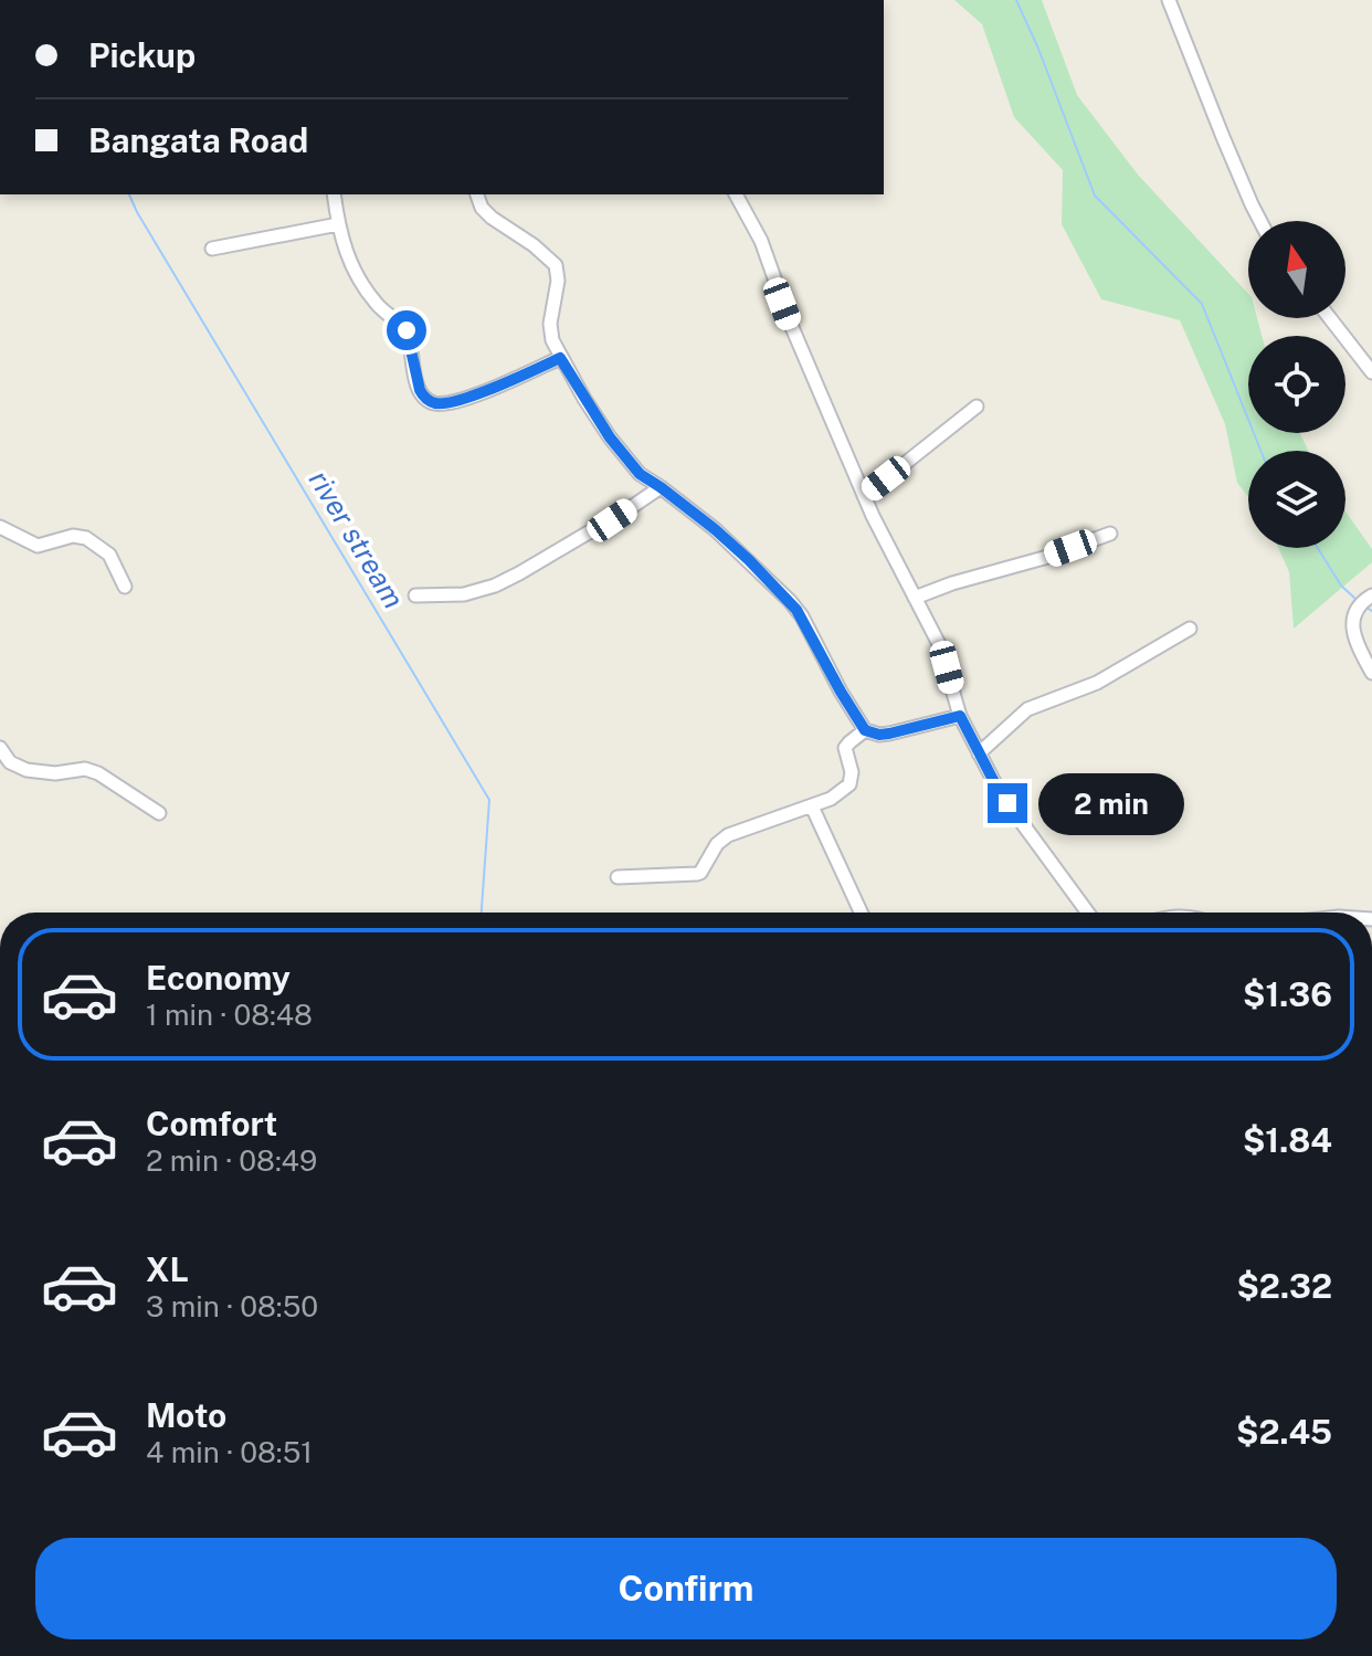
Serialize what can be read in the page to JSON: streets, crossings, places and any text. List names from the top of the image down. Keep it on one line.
{"water":["river stream"],"north":"top","page":{"banner":["Pickup","Bangata Road"],"bubble":"2 min","list":[{"name":"Economy","note":"1 min · 08:48","value":"$1.36"},{"name":"Comfort","note":"2 min · 08:49","value":"$1.84"},{"name":"XL","note":"3 min · 08:50","value":"$2.32"},{"name":"Moto","note":"4 min · 08:51","value":"$2.45"}],"buttons":"Confirm"}}
